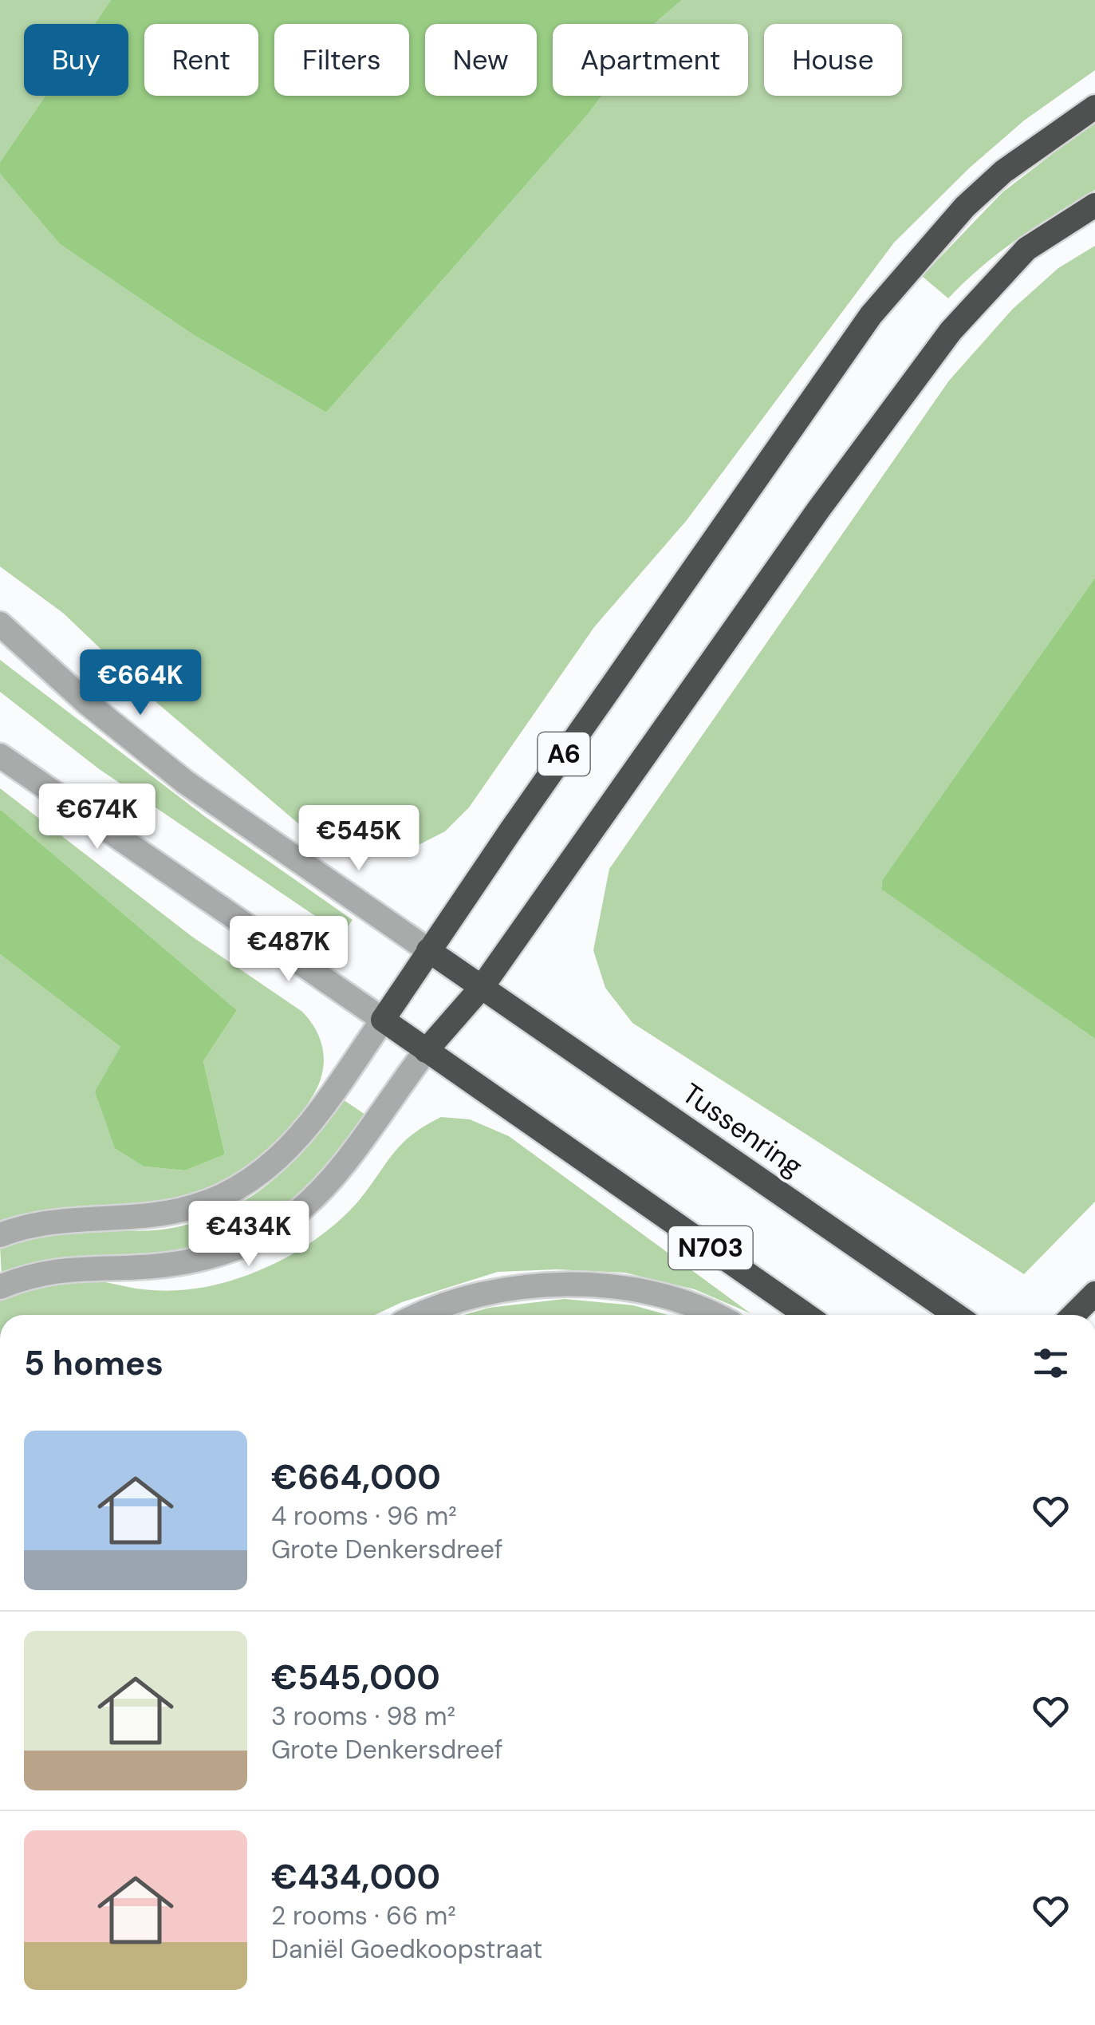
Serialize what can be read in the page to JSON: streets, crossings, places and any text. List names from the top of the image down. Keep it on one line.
{"streets":{"highway":["A6","Tussenring","N703"]},"crossings":[["A6","Tussenring"]],"page":{"chip":["Buy","Rent","Filters","New","Apartment","House"],"price":["€664K","€674K","€545K","€487K","€434K"],"heading":"5 homes","list":[{"name":"€664,000","note":"4 rooms · 96 m² · Grote Denkersdreef"},{"name":"€545,000","note":"3 rooms · 98 m² · Grote Denkersdreef"},{"name":"€434,000","note":"2 rooms · 66 m² · Daniël Goedkoopstraat"}]}}
